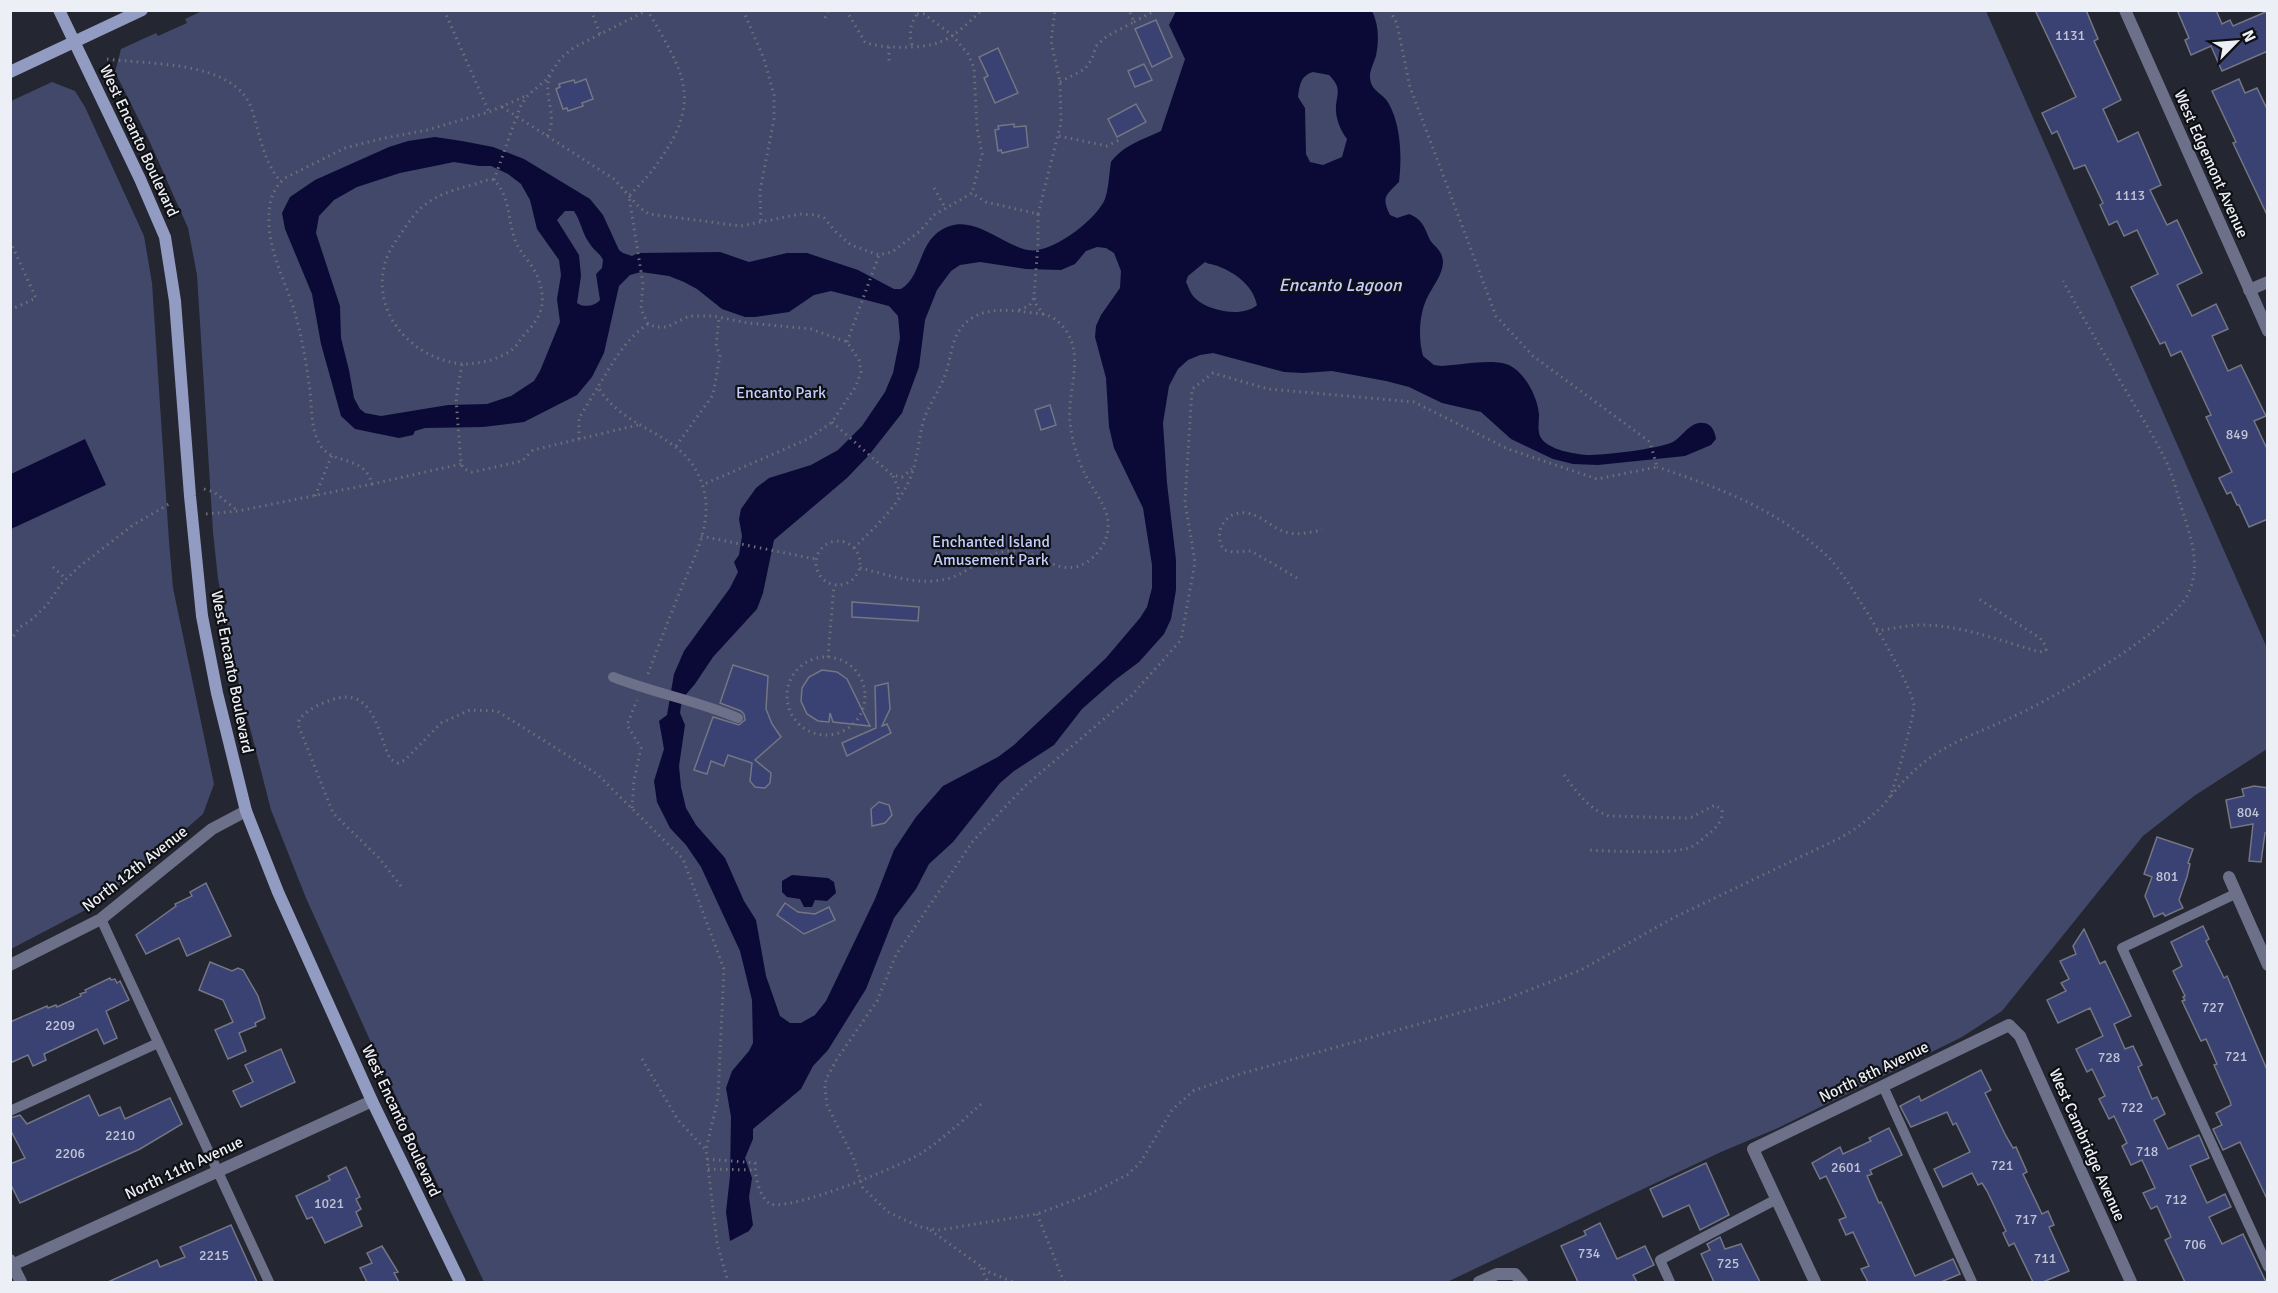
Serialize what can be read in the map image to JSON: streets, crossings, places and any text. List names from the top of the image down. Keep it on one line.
{"streets":{"street":["West Encanto Boulevard","West Edgemont Avenue","North 12th Avenue","North 8th Avenue","West Cambridge Avenue","North 11th Avenue"]},"crossings":[["West Encanto Boulevard","North 12th Avenue"],["West Encanto Boulevard","North 11th Avenue"],["North 8th Avenue","West Cambridge Avenue"]],"water":["Encanto Lagoon"],"parks":["Encanto Park","Enchanted Island Amusement Park"],"house_numbers":["1131","1113","849","804","801","727","2209","721","728","722","2210","718","2206","721","2601","712","1021","717","706","734","2215","711","725"],"north":"top right"}
